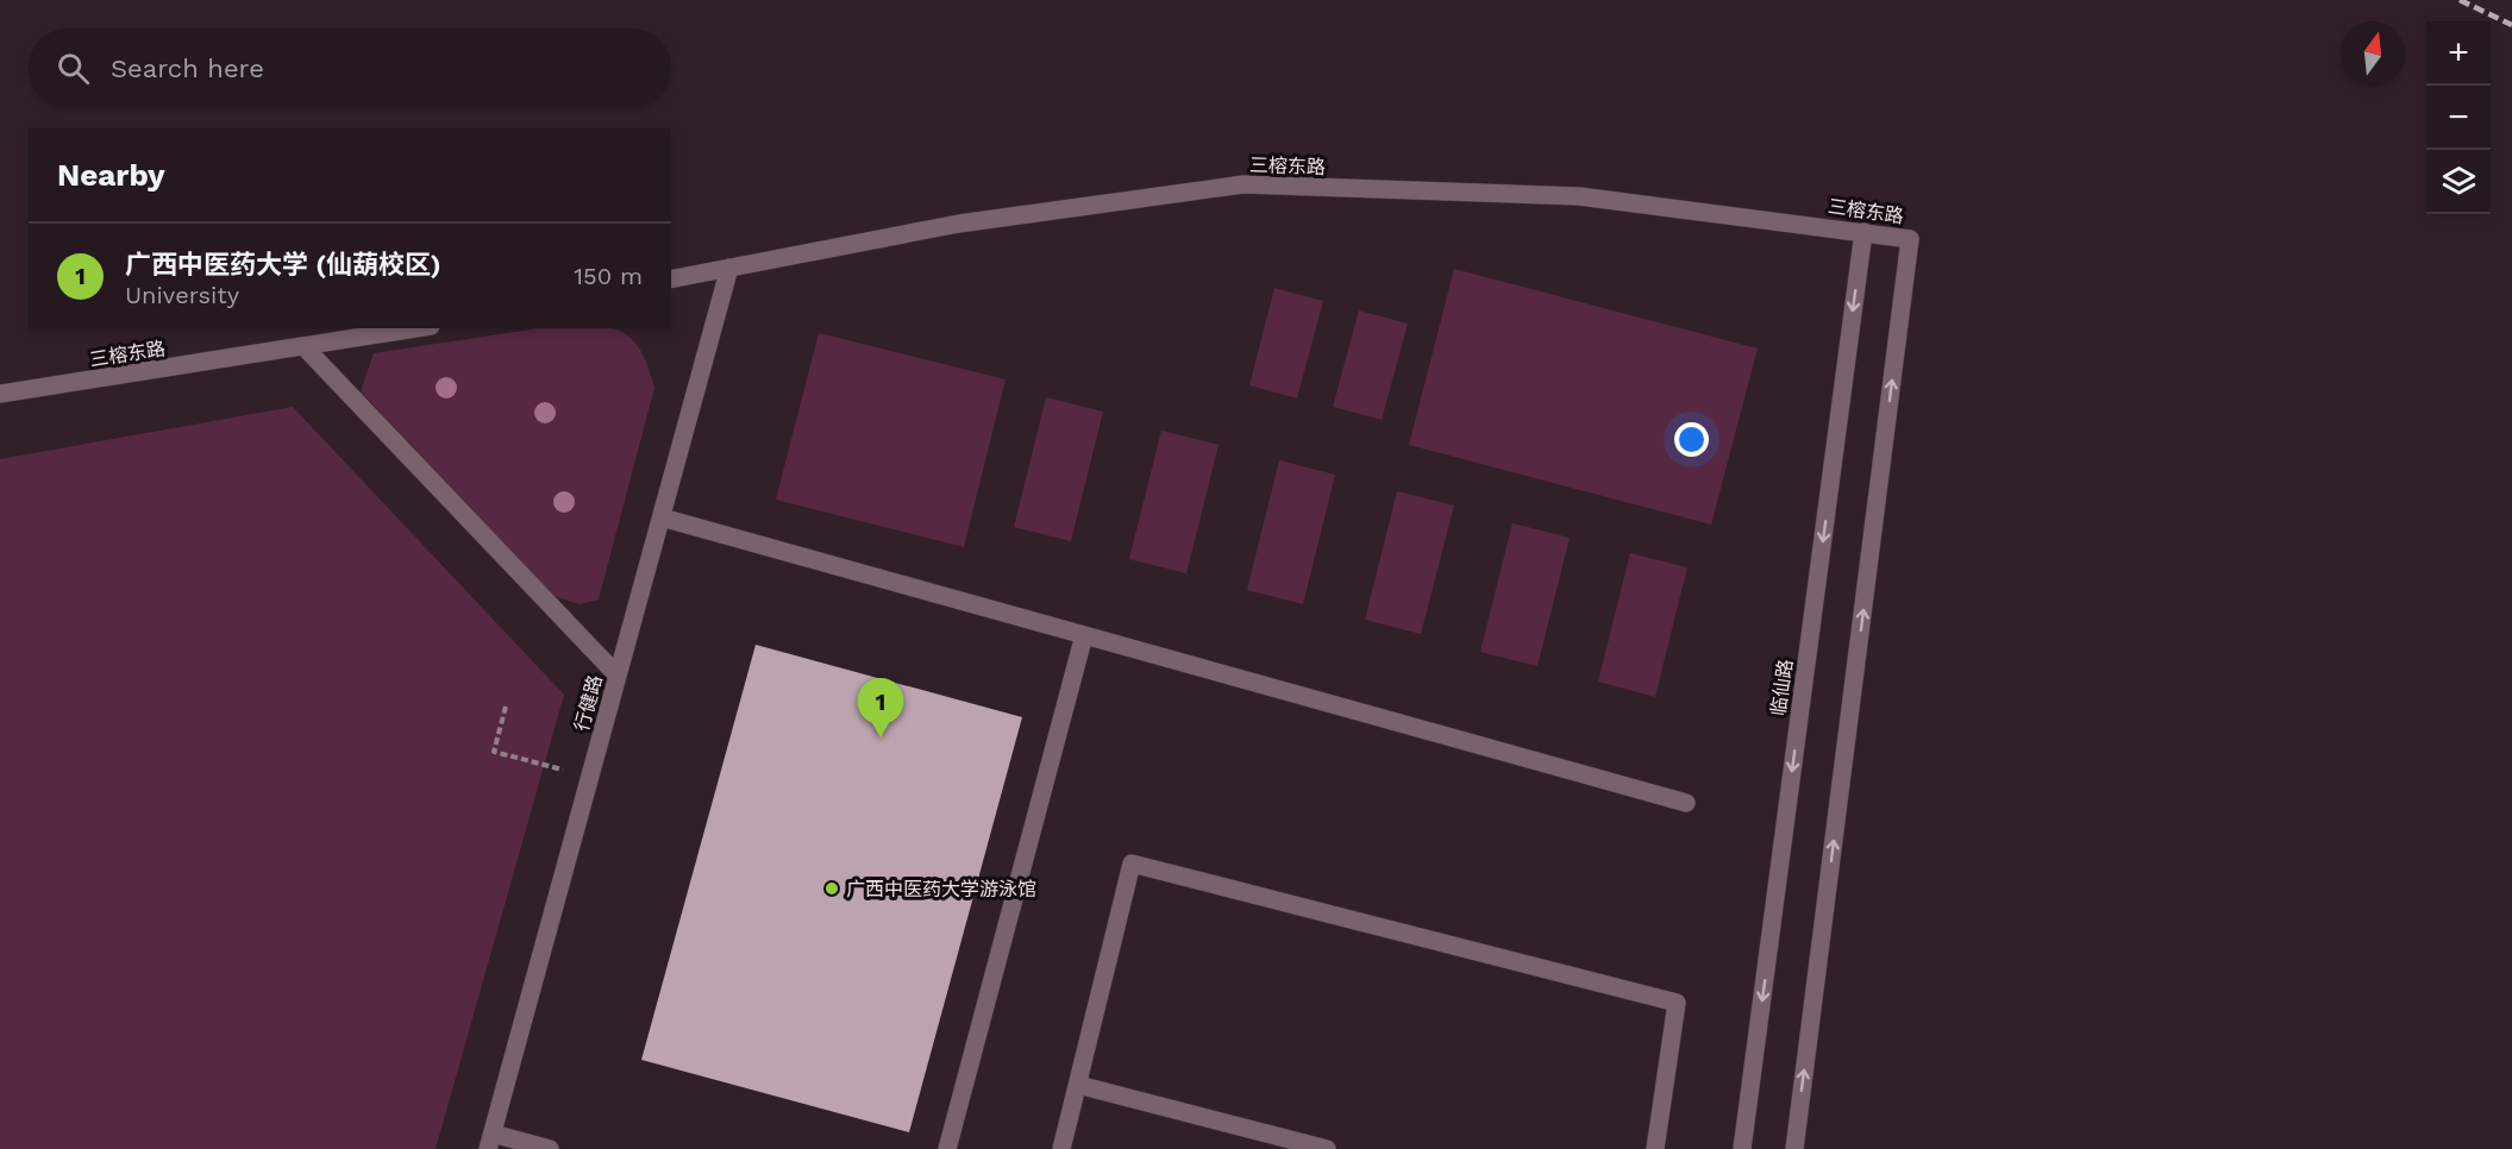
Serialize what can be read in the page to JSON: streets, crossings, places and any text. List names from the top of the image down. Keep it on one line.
{"streets":{"street":["三榕东路","临仙路","行健路"]},"crossings":[["三榕东路","临仙路"],["三榕东路","行健路"]],"one_way":["三榕东路","临仙路"],"places":["广西中医药大学游泳馆"],"north":"top","page":{"map_buttons":["+","−"],"search":"Search here","heading":"Nearby","list":[{"mark":"1","name":"广西中医药大学 (仙葫校区)","note":"University","value":"150 m"}],"pins":"1"}}
